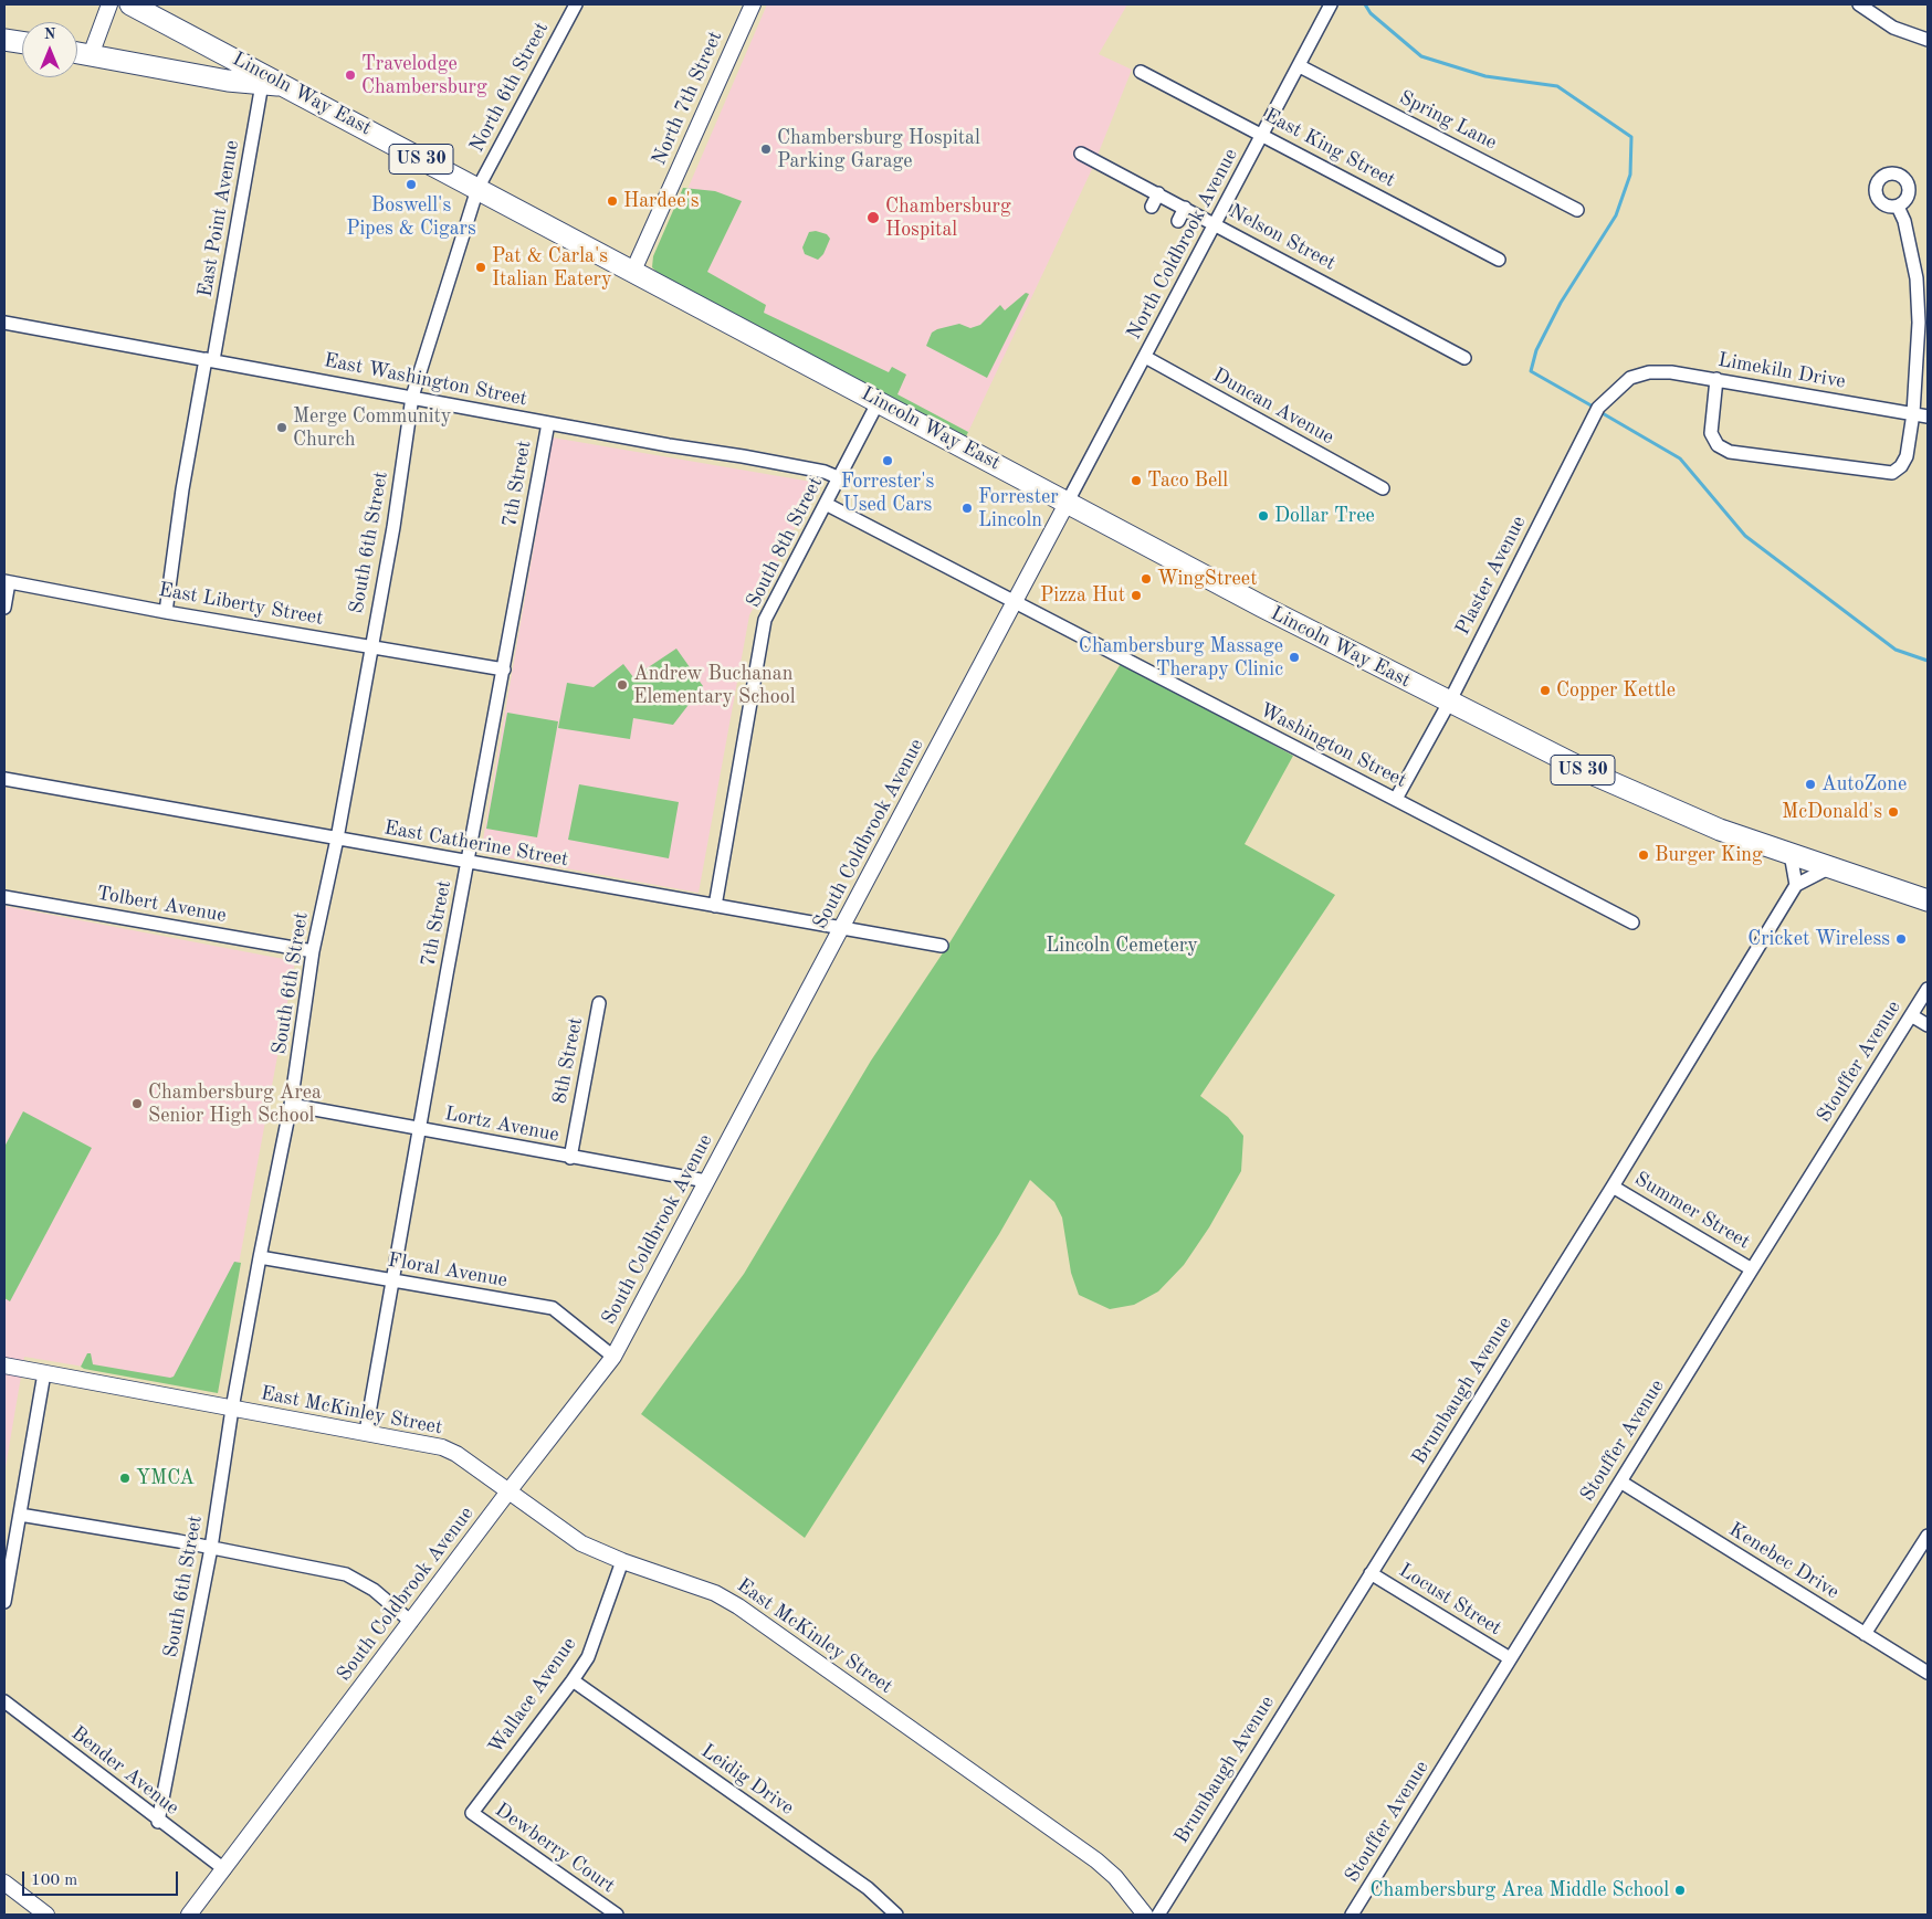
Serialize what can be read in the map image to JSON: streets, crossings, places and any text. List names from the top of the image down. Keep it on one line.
{"streets":{"highway":["Lincoln Way East","US 30"],"street":["North 6th Street","North 7th Street","Spring Lane","East King Street","East Point Avenue","Nelson Street","North Coldbrook Avenue","Limekiln Drive","East Washington Street","Duncan Avenue","7th Street","South 6th Street","South 8th Street","Plaster Avenue","East Liberty Street","Washington Street","South Coldbrook Avenue","East Catherine Street","Tolbert Avenue","8th Street","Stouffer Avenue","Lortz Avenue","Summer Street","Floral Avenue","Brumbaugh Avenue","East McKinley Street","Kenebec Drive","Locust Street","Wallace Avenue","Bender Avenue","Leidig Drive","Dewberry Court"]},"crossings":[["North 6th Street","Lincoln Way East"],["North 6th Street","South 6th Street"],["Lincoln Way East","North 7th Street"],["Lincoln Way East","US 30"],["Lincoln Way East","North Coldbrook Avenue"],["Lincoln Way East","South 6th Street"],["Lincoln Way East","South 8th Street"],["Lincoln Way East","Plaster Avenue"],["Lincoln Way East","South Coldbrook Avenue"],["Spring Lane","North Coldbrook Avenue"],["East King Street","North Coldbrook Avenue"],["US 30","East Point Avenue"],["East Point Avenue","East Washington Street"],["East Point Avenue","East Liberty Street"],["Nelson Street","North Coldbrook Avenue"],["North Coldbrook Avenue","Duncan Avenue"],["North Coldbrook Avenue","South Coldbrook Avenue"],["Limekiln Drive","Plaster Avenue"],["East Washington Street","7th Street"],["East Washington Street","South 6th Street"],["East Washington Street","South 8th Street"],["7th Street","East Liberty Street"],["7th Street","East Catherine Street"],["7th Street","Lortz Avenue"],["7th Street","Floral Avenue"],["7th Street","East McKinley Street"],["South 6th Street","East Liberty Street"],["South 6th Street","East Catherine Street"],["South 6th Street","Tolbert Avenue"],["South 6th Street","Lortz Avenue"],["South 6th Street","Floral Avenue"],["South 6th Street","East McKinley Street"],["South 6th Street","Bender Avenue"],["South 8th Street","Washington Street"],["South 8th Street","East Catherine Street"],["Plaster Avenue","Washington Street"],["Washington Street","South Coldbrook Avenue"],["South Coldbrook Avenue","East Catherine Street"],["South Coldbrook Avenue","Lortz Avenue"],["South Coldbrook Avenue","Floral Avenue"],["South Coldbrook Avenue","East McKinley Street"],["South Coldbrook Avenue","Bender Avenue"],["8th Street","Lortz Avenue"],["Stouffer Avenue","Summer Street"],["Stouffer Avenue","Kenebec Drive"],["Stouffer Avenue","Locust Street"],["Summer Street","Brumbaugh Avenue"],["Brumbaugh Avenue","Locust Street"],["East McKinley Street","Wallace Avenue"],["Wallace Avenue","Leidig Drive"],["Wallace Avenue","Dewberry Court"]],"parks":["Lincoln Cemetery"],"places":["Travelodge Chambersburg","Chambersburg Hospital Parking Garage","Boswell's Pipes & Cigars","Hardee's","Chambersburg Hospital","Pat & Carla's Italian Eatery","Merge Community Church","Forrester's Used Cars","Taco Bell","Forrester Lincoln","Dollar Tree","WingStreet","Pizza Hut","Chambersburg Massage Therapy Clinic","Andrew Buchanan Elementary School","Copper Kettle","AutoZone","McDonald's","Burger King","Cricket Wireless","Chambersburg Area Senior High School","YMCA","Chambersburg Area Middle School"],"scale_bar":"100 m","north":"top"}
